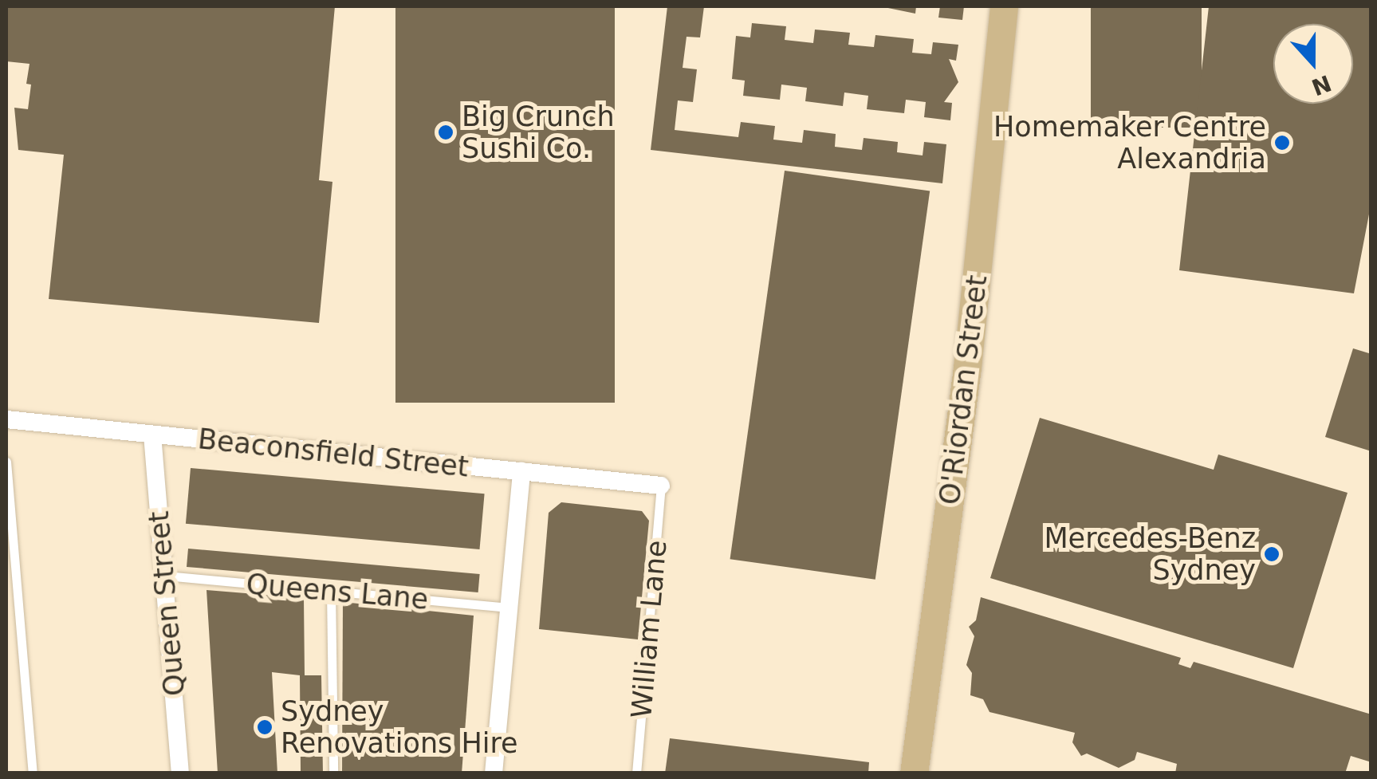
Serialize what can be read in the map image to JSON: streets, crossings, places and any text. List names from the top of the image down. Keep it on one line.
{"streets":{"main road":["O'Riordan Street"],"street":["Beaconsfield Street","Queen Street"],"lane":["Queens Lane","William Lane"]},"crossings":[["Beaconsfield Street","Queen Street"],["Beaconsfield Street","William Lane"],["Queens Lane","Queen Street"]],"places":["Big Crunch Sushi Co.","Homemaker Centre Alexandria","Mercedes-Benz Sydney","Sydney Renovations Hire"],"north":"bottom"}
